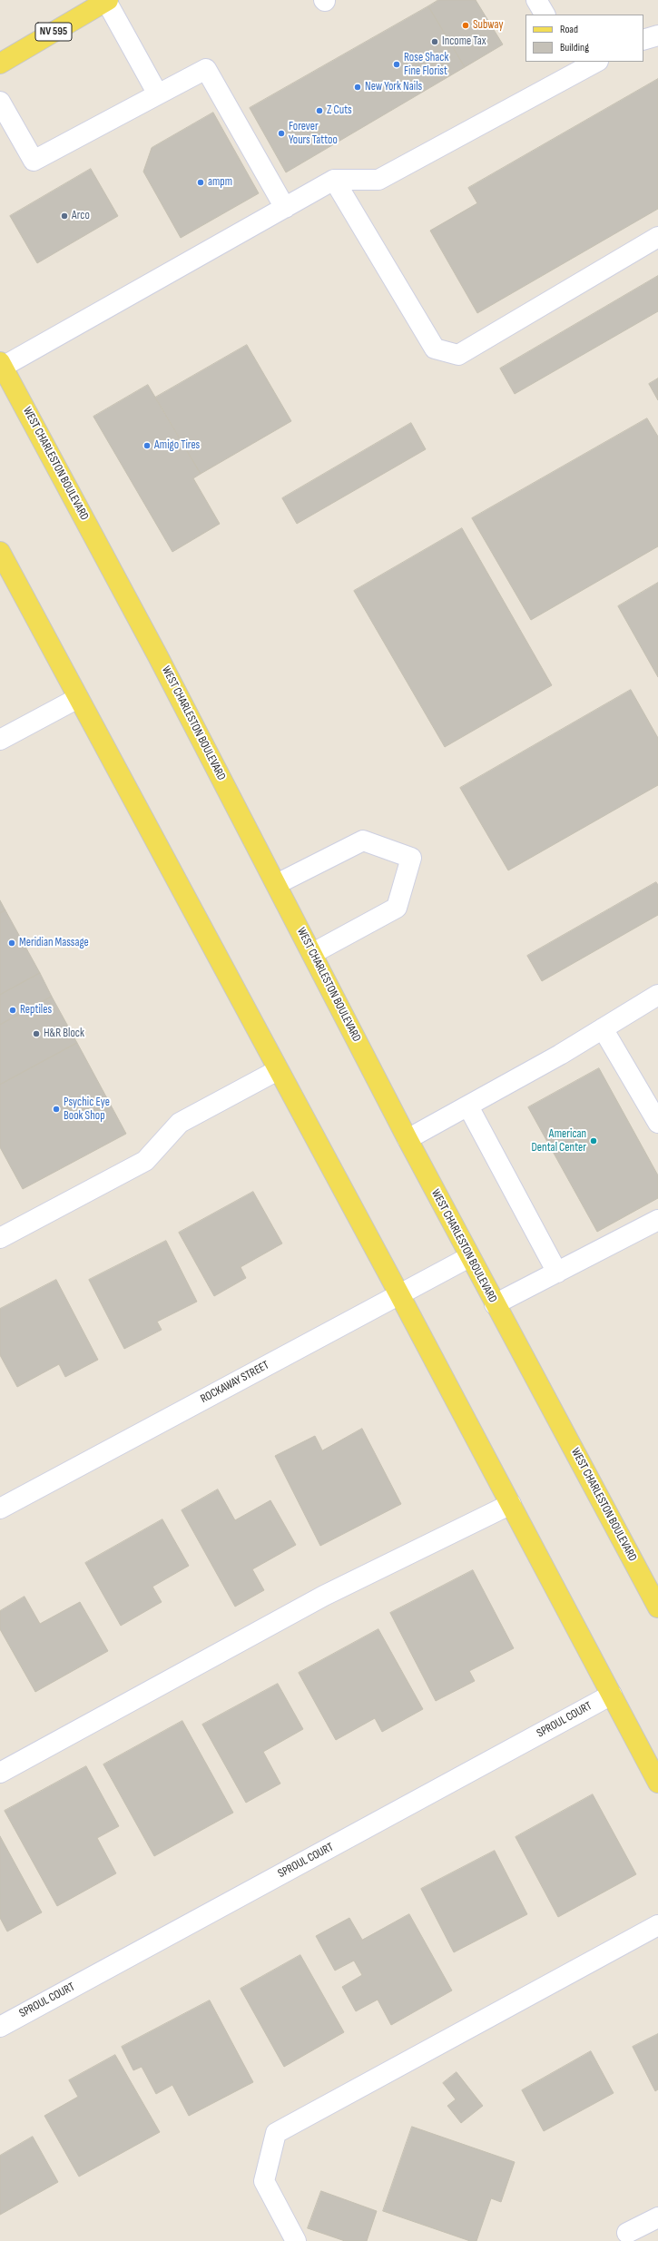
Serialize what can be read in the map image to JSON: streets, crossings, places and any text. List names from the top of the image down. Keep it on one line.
{"streets":{"main road":["NV 595","WEST CHARLESTON BOULEVARD"],"street":["ROCKAWAY STREET","SPROUL COURT"]},"crossings":[["WEST CHARLESTON BOULEVARD","ROCKAWAY STREET"]],"places":["Subway","Income Tax","Rose Shack Fine Florist","New York Nails","Z Cuts","Forever Yours Tattoo","ampm","Arco","Amigo Tires","Meridian Massage","Reptiles","H&R Block","Psychic Eye Book Shop","American Dental Center"],"legend":["Road","Building"]}
